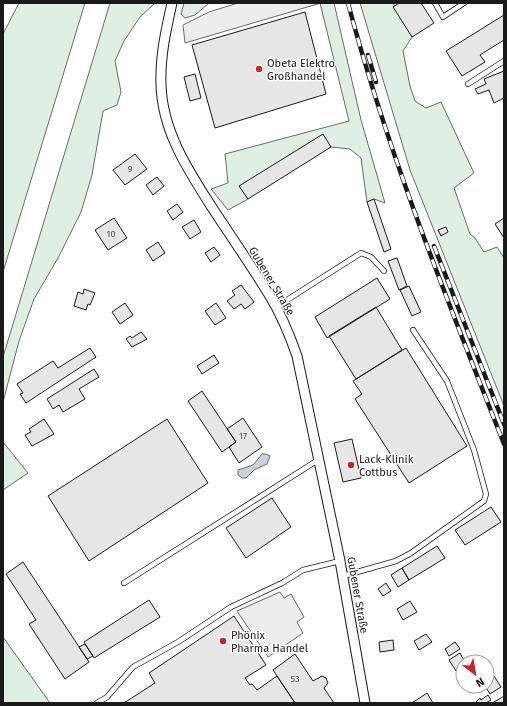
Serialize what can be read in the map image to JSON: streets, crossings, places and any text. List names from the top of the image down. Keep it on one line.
{"streets":{"street":["Gubener Straße"]},"places":["Obeta Elektro Großhandel","Lack-Klinik Cottbus","Phönix Pharma Handel"],"house_numbers":["9","10","17","53"],"north":"bottom right"}
